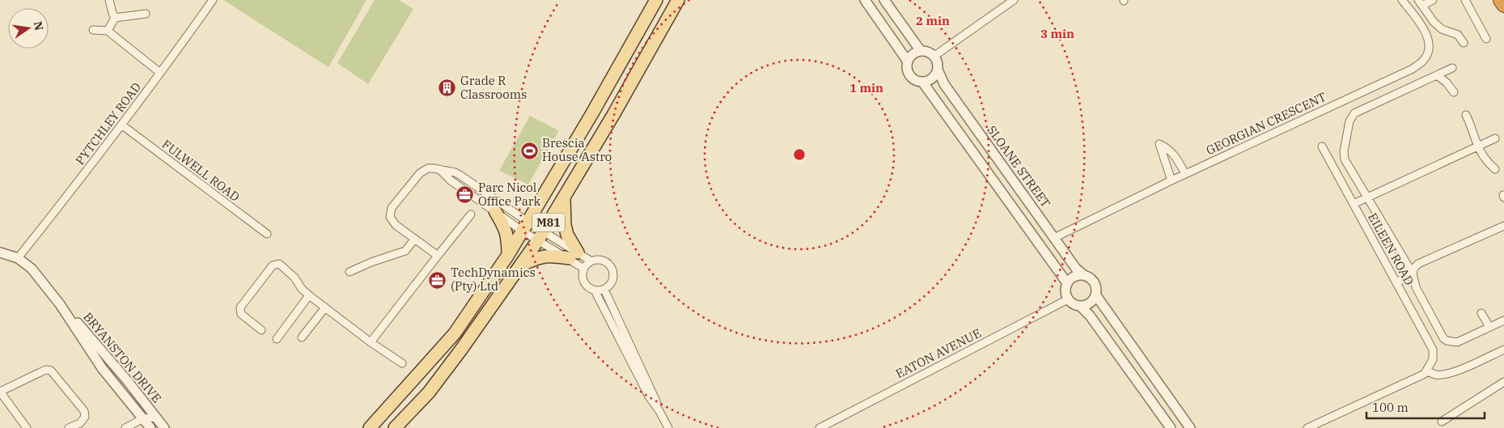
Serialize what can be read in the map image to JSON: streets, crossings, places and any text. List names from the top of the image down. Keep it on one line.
{"streets":{"main road":["M81"],"street":["PYTCHLEY ROAD","GEORGIAN CRESCENT","SLOANE STREET","FULWELL ROAD","EILEEN ROAD","EATON AVENUE","BRYANSTON DRIVE"]},"crossings":[["PYTCHLEY ROAD","FULWELL ROAD"],["PYTCHLEY ROAD","BRYANSTON DRIVE"],["GEORGIAN CRESCENT","SLOANE STREET"],["SLOANE STREET","EATON AVENUE"]],"places":{"building":["Grade R Classrooms"],"sports":["Brescia House Astro"],"office":["Parc Nicol Office Park","TechDynamics (Pty) Ltd"]},"scale_bar":"100 m","north":"right","rings":["2 min","3 min","1 min"]}
